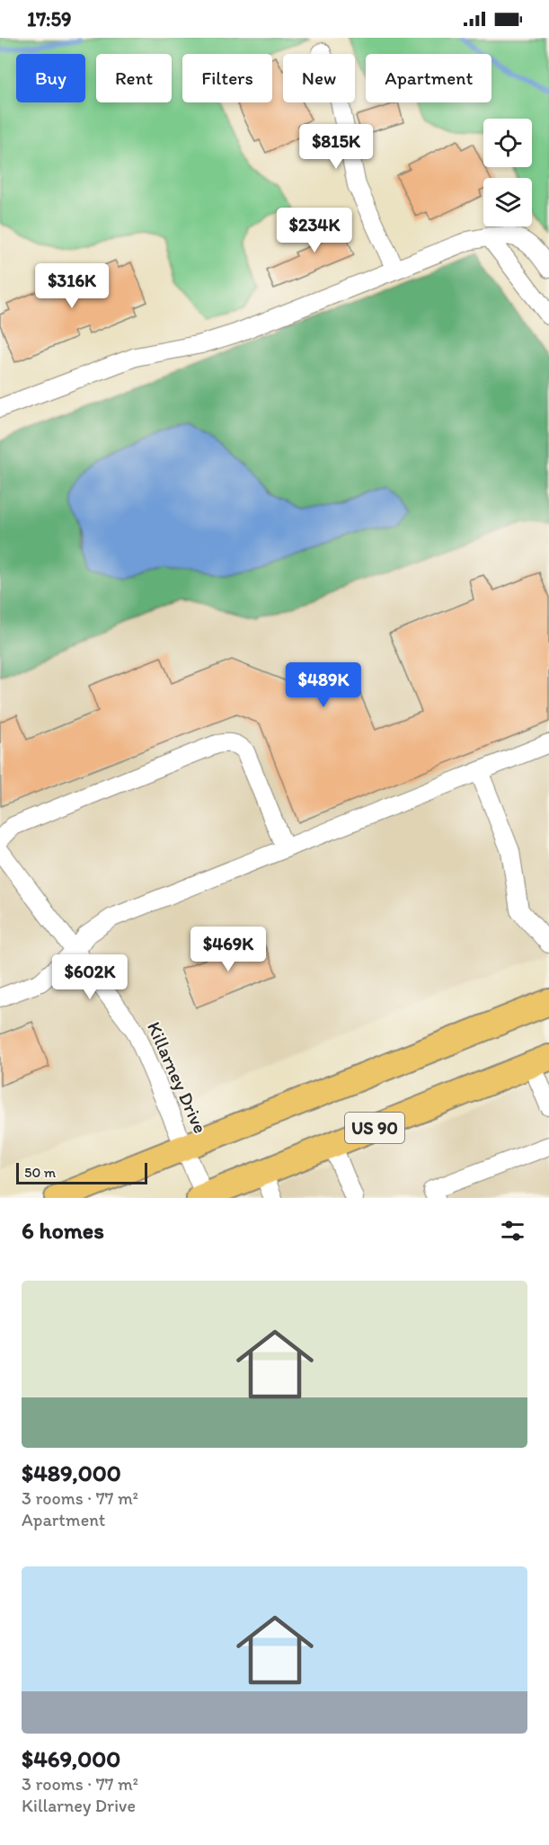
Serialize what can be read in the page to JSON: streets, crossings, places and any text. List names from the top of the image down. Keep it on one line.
{"streets":{"highway":["US 90"],"street":["Killarney Drive"]},"crossings":[["Killarney Drive","US 90"]],"scale_bar":"50 m","page":{"status":"17:59","chip":["Buy","Rent","Filters","New","Apartment"],"price":["$815K","$234K","$316K","$489K","$469K","$602K"],"scale":"50 m","heading":"6 homes","list":[{"name":"$489,000","note":"3 rooms · 77 m² · Apartment"},{"name":"$469,000","note":"3 rooms · 77 m² · Killarney Drive"}]}}
